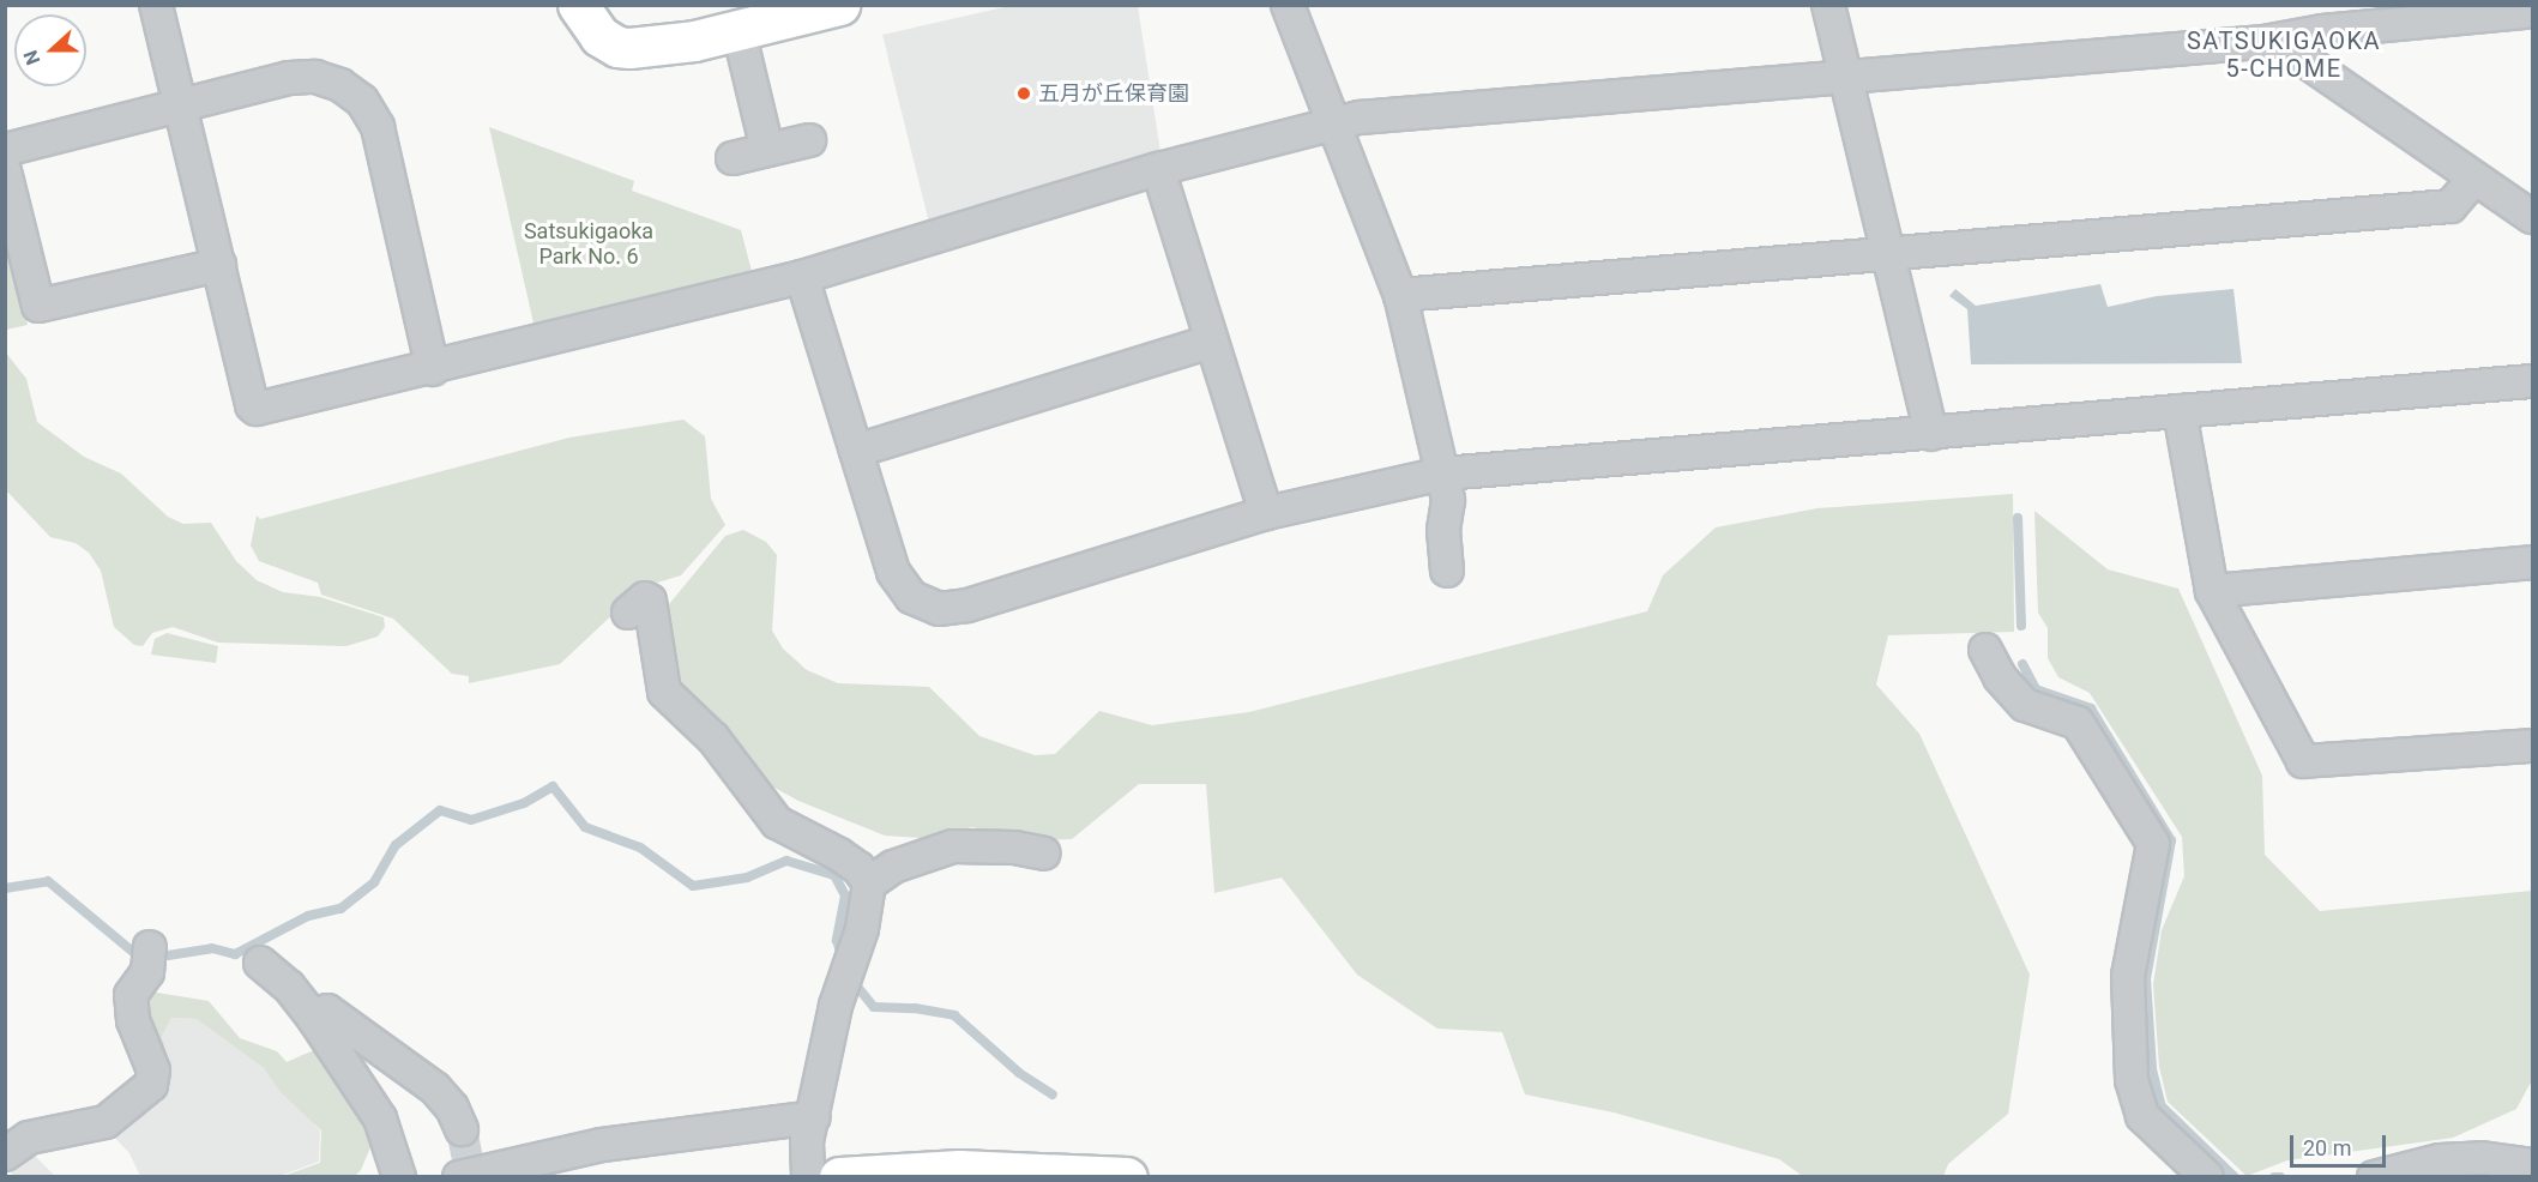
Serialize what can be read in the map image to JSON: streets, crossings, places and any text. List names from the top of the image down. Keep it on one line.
{"districts":["SATSUKIGAOKA 5-CHOME"],"parks":["Satsukigaoka Park No. 6"],"places":["五月が丘保育園"],"scale_bar":"20 m","north":"left"}
